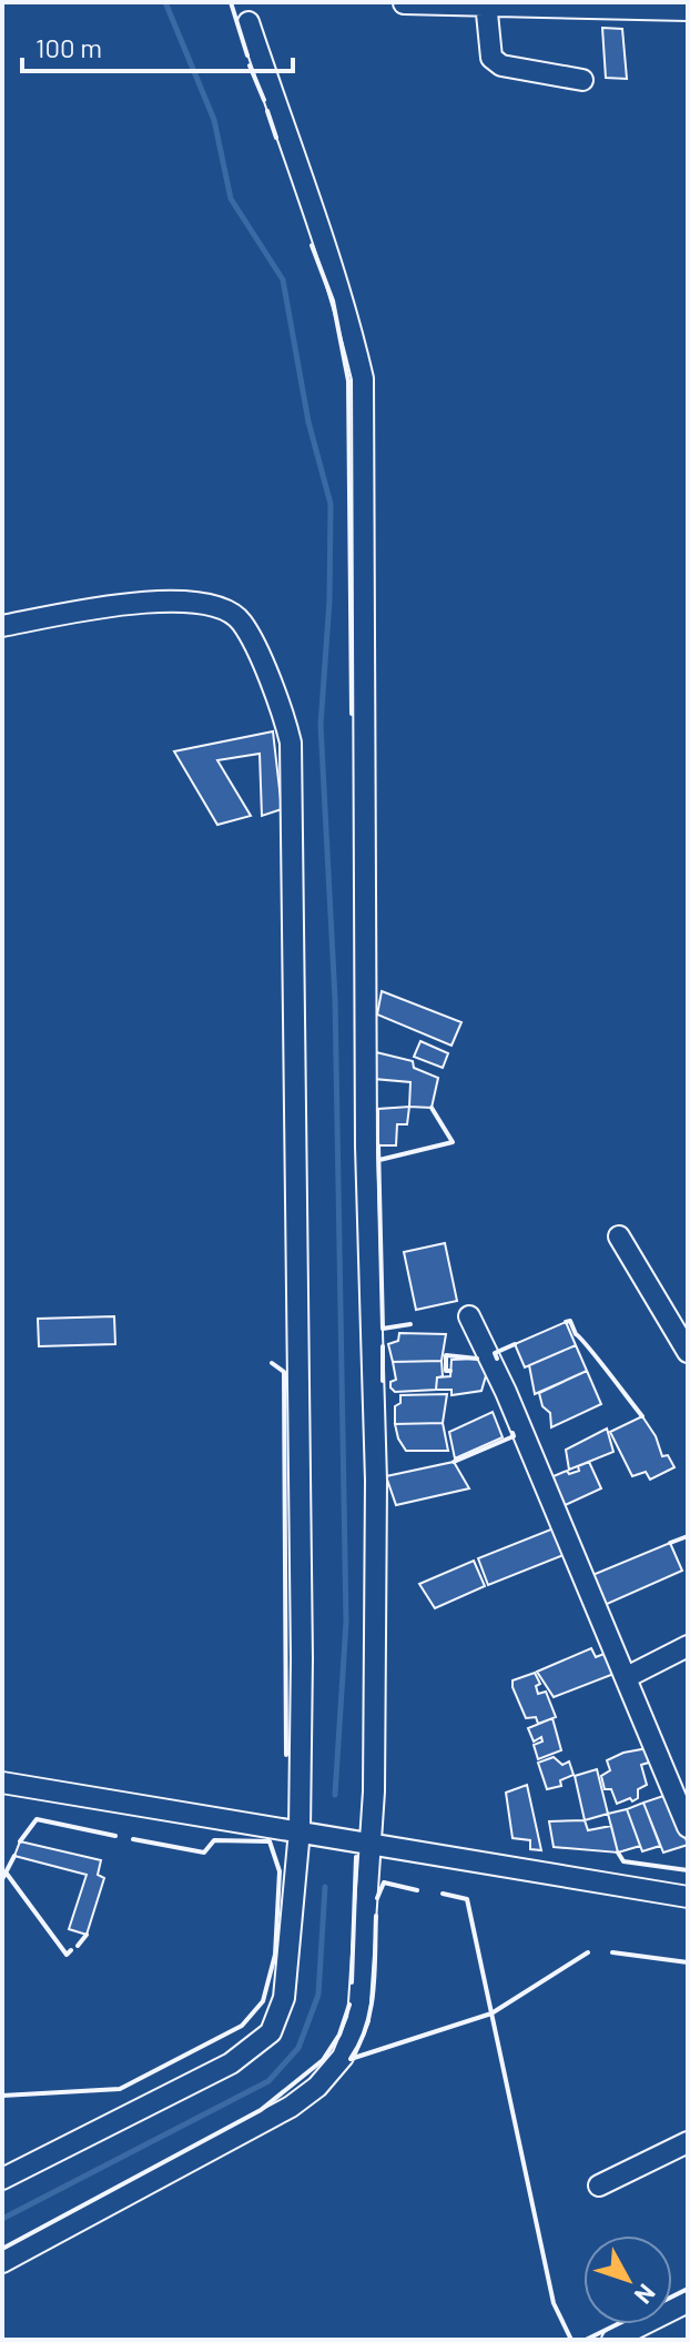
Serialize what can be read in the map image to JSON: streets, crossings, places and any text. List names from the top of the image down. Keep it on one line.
{"scale_bar":"100 m","north":"bottom right"}
